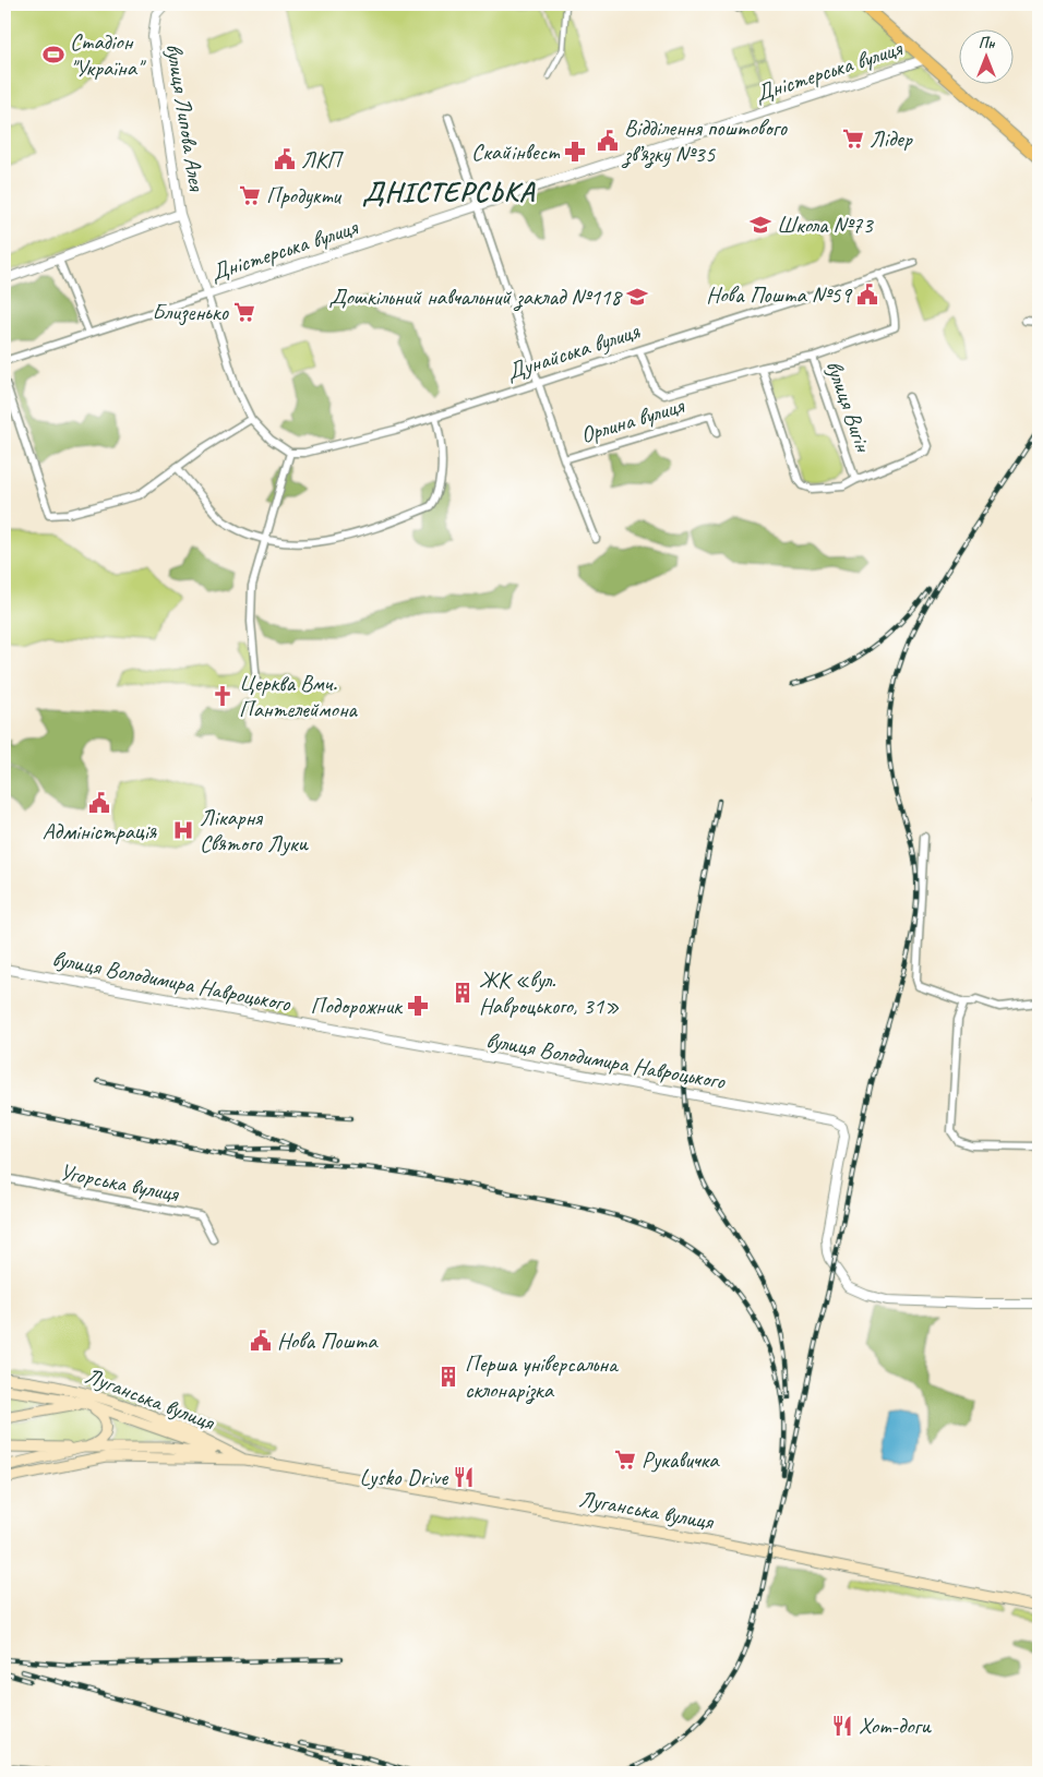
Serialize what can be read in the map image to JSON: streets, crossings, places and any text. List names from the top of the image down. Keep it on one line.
{"streets":{"main road":["Луганська вулиця"],"street":["Дністерська вулиця","вулиця Липова Алея","Дунайська вулиця","вулиця Вигін","Орлина вулиця","вулиця Володимира Навроцького","Угорська вулиця"]},"crossings":[["Дунайська вулиця","вулиця Вигін"]],"districts":["ДНІСТЕРСЬКА"],"places":{"sports":["Стадіон \"Україна\""],"supermarket":["Лідер","Продукти","Близенько","Рукавичка"],"public building":["Відділення поштового зв’язку №35","ЛКП","Нова Пошта №59","Адміністрація","Нова Пошта"],"pharmacy":["Скайінвест","Подорожник"],"school or university":["Школа №73","Дошкільний навчальний заклад №118"],"church":["Церква Вмч. Пантелеймона"],"hospital":["Лікарня Святого Луки"],"building":["ЖК «вул. Навроцького, 31»","Перша універсальна склонарізка"],"restaurant":["Lysko Drive","Хот-доги"]},"north":"top"}
